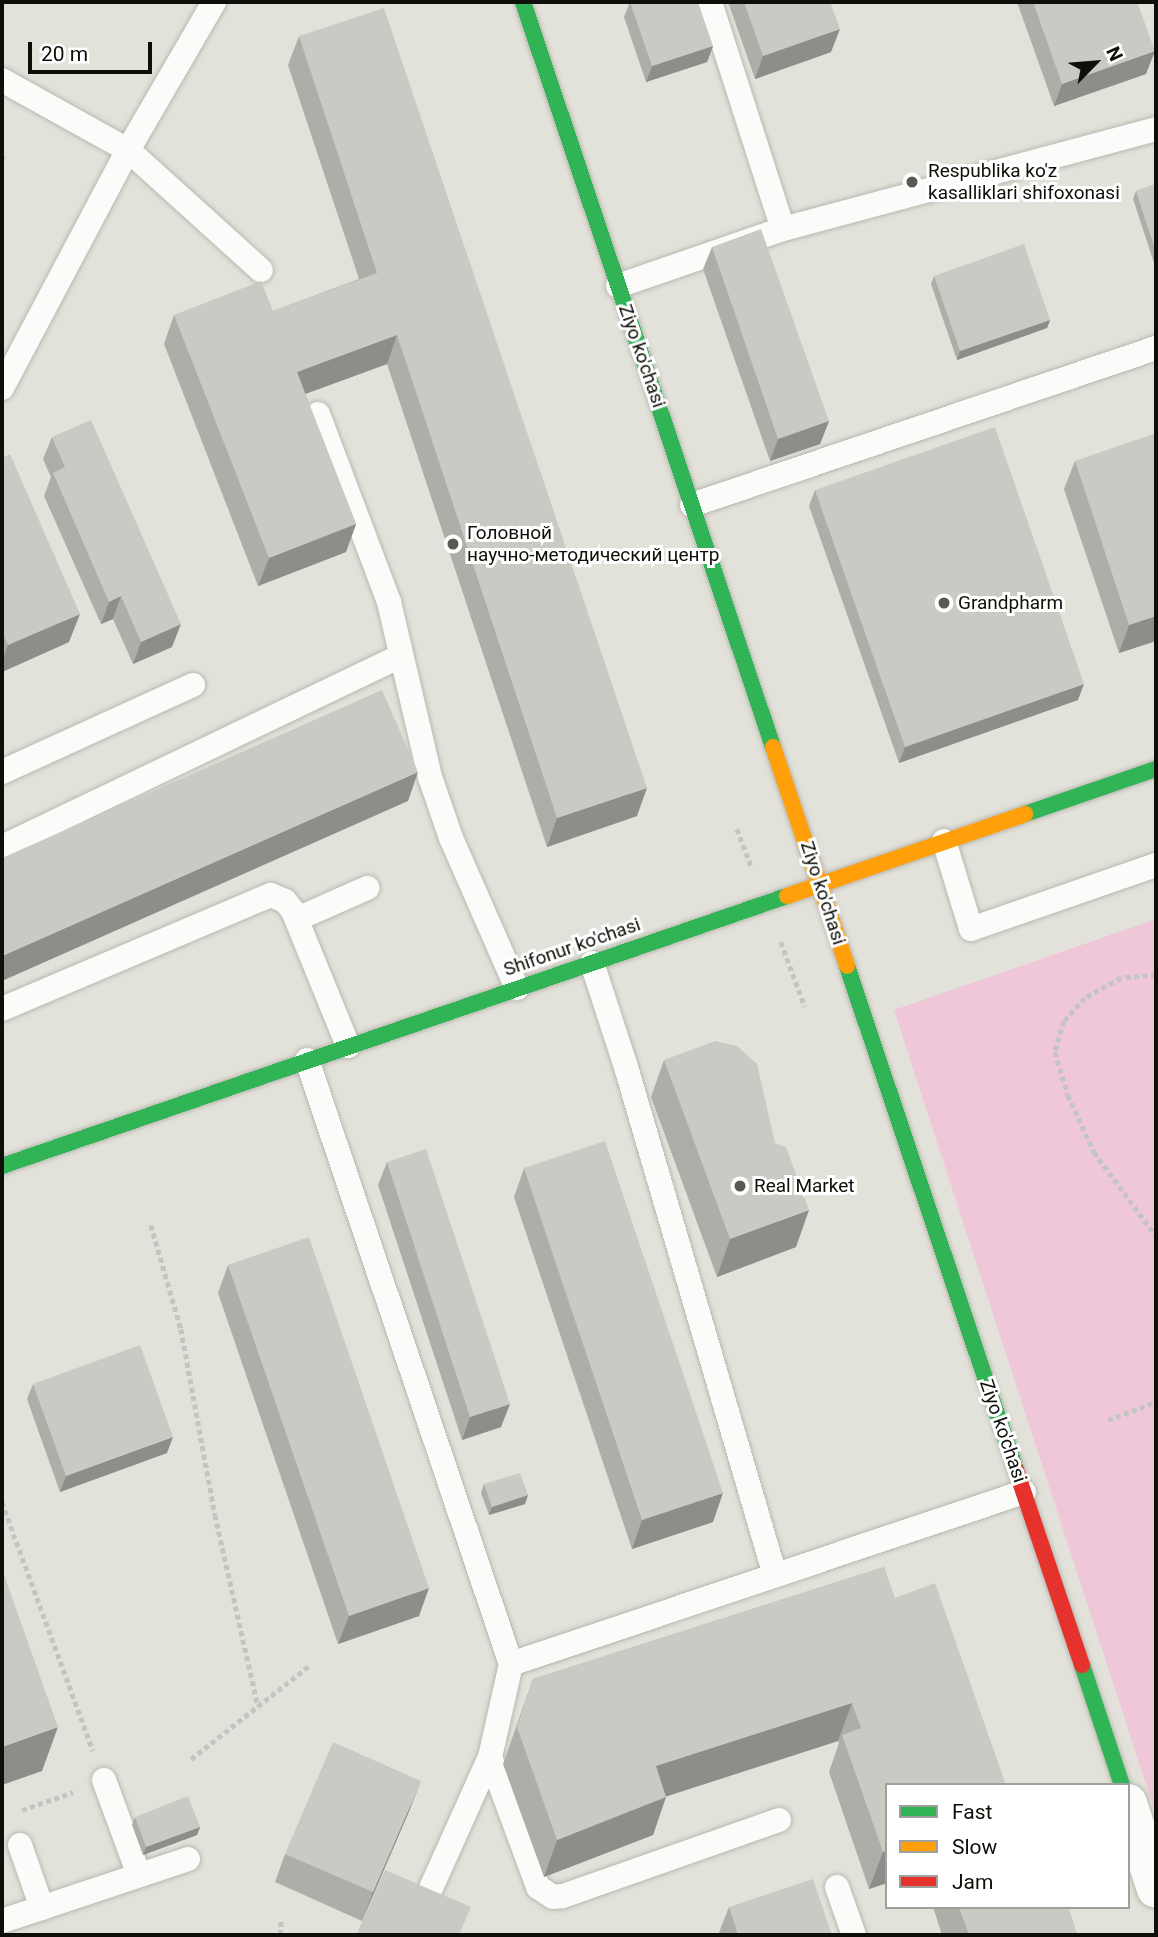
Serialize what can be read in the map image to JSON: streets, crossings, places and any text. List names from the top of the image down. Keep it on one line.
{"streets":{"street":["Ziyo ko'chasi","Shifonur ko'chasi"]},"crossings":[["Ziyo ko'chasi","Shifonur ko'chasi"]],"places":["Respublika ko'z kasalliklari shifoxonasi","Головной научно-методический центр","Grandpharm","Real Market"],"legend":["Fast","Slow","Jam"],"scale_bar":"20 m","north":"top right"}
